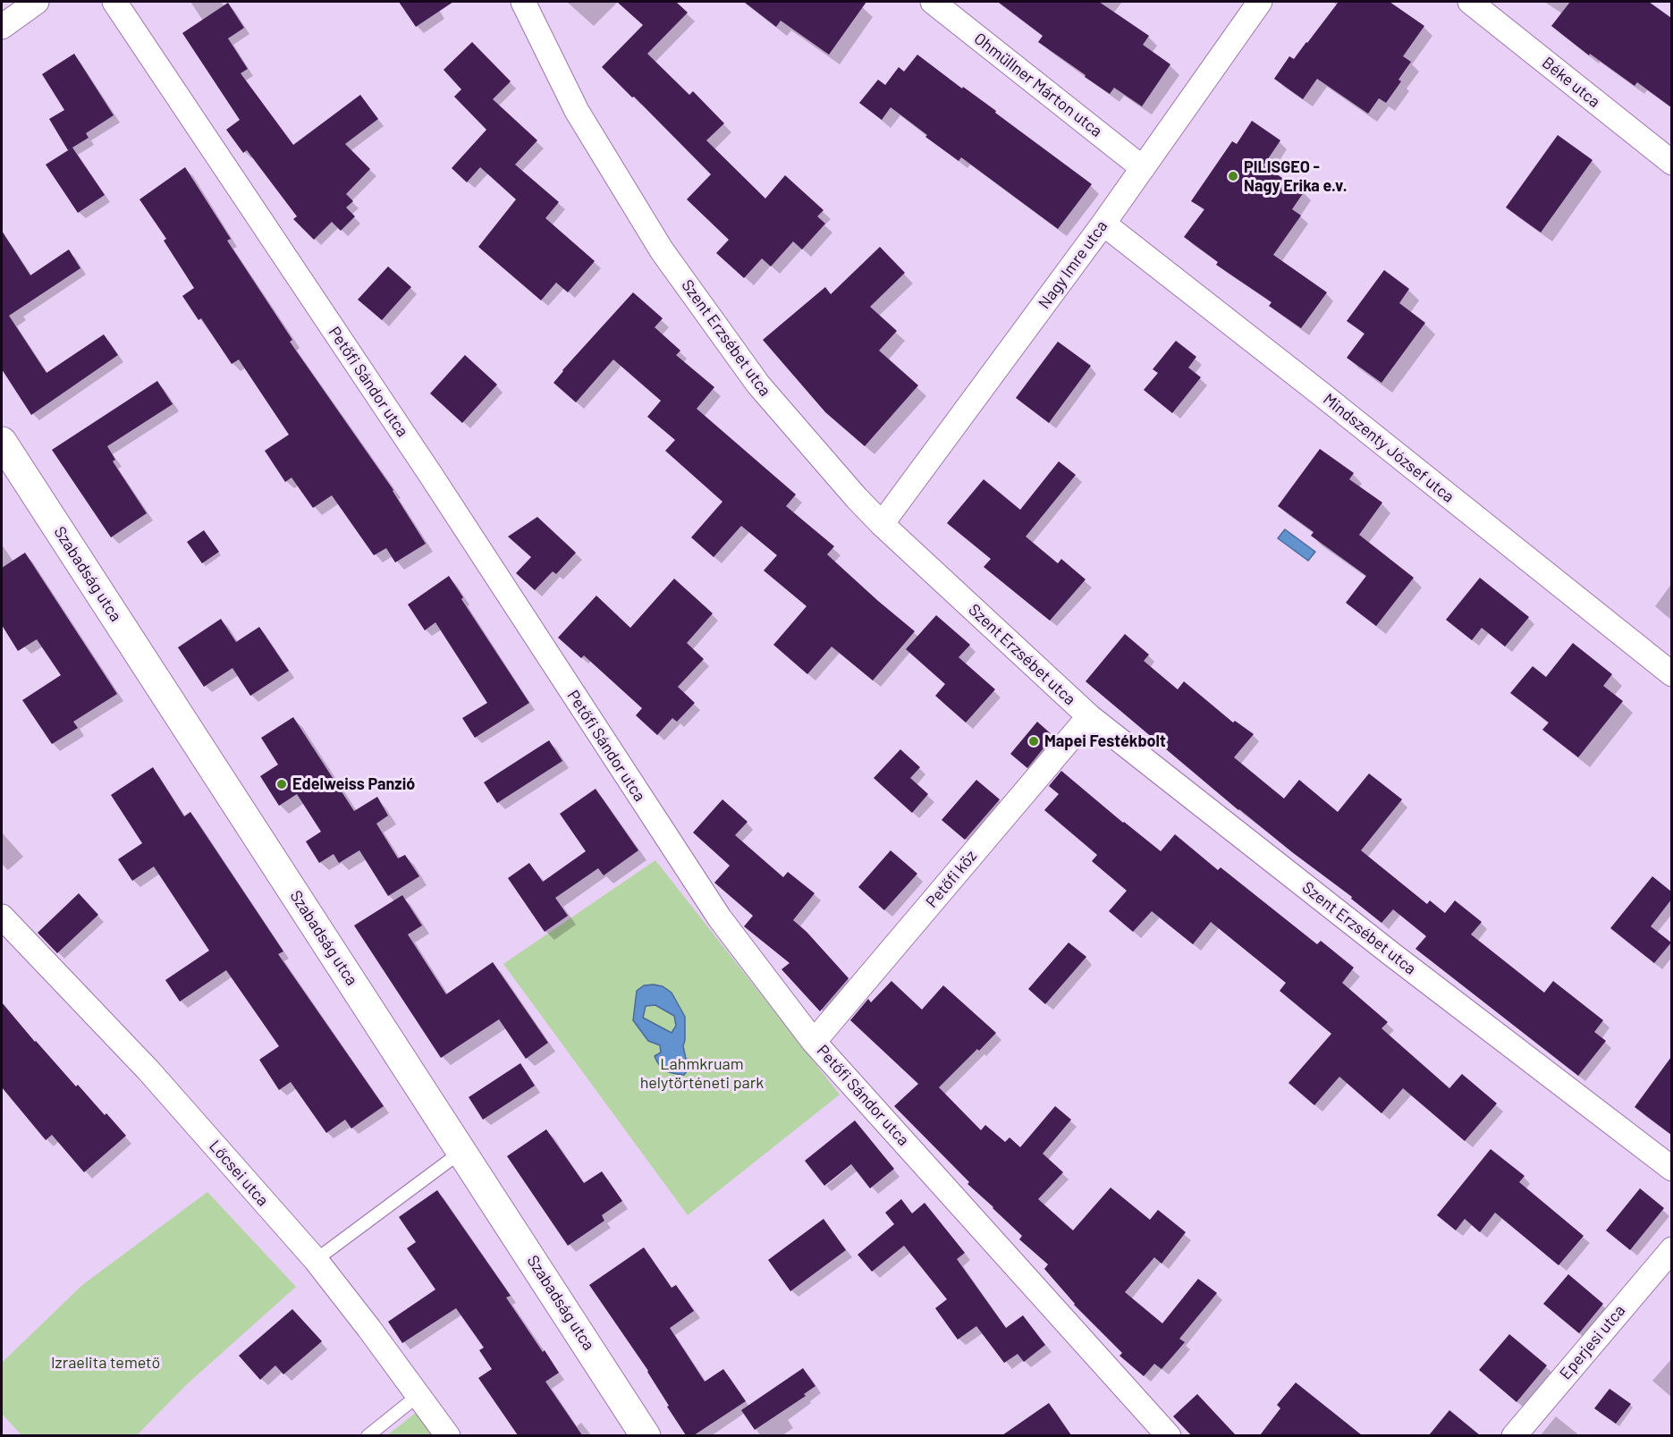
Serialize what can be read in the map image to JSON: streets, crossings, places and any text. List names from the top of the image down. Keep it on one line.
{"streets":{"street":["Béke utca","Ohmüllner Márton utca","Nagy Imre utca","Szent Erzsébet utca","Petőfi Sándor utca","Mindszenty József utca","Szabadság utca","Petőfi köz","Lőcsei utca","Eperjesi utca"]},"crossings":[["Ohmüllner Márton utca","Nagy Imre utca"],["Nagy Imre utca","Szent Erzsébet utca"],["Nagy Imre utca","Mindszenty József utca"],["Szent Erzsébet utca","Petőfi köz"],["Petőfi Sándor utca","Petőfi köz"]],"parks":["Lahmkruam helytörténeti park","Izraelita temető"],"places":["PILISGEO - Nagy Erika e.v.","Mapei Festékbolt","Edelweiss Panzió"]}
